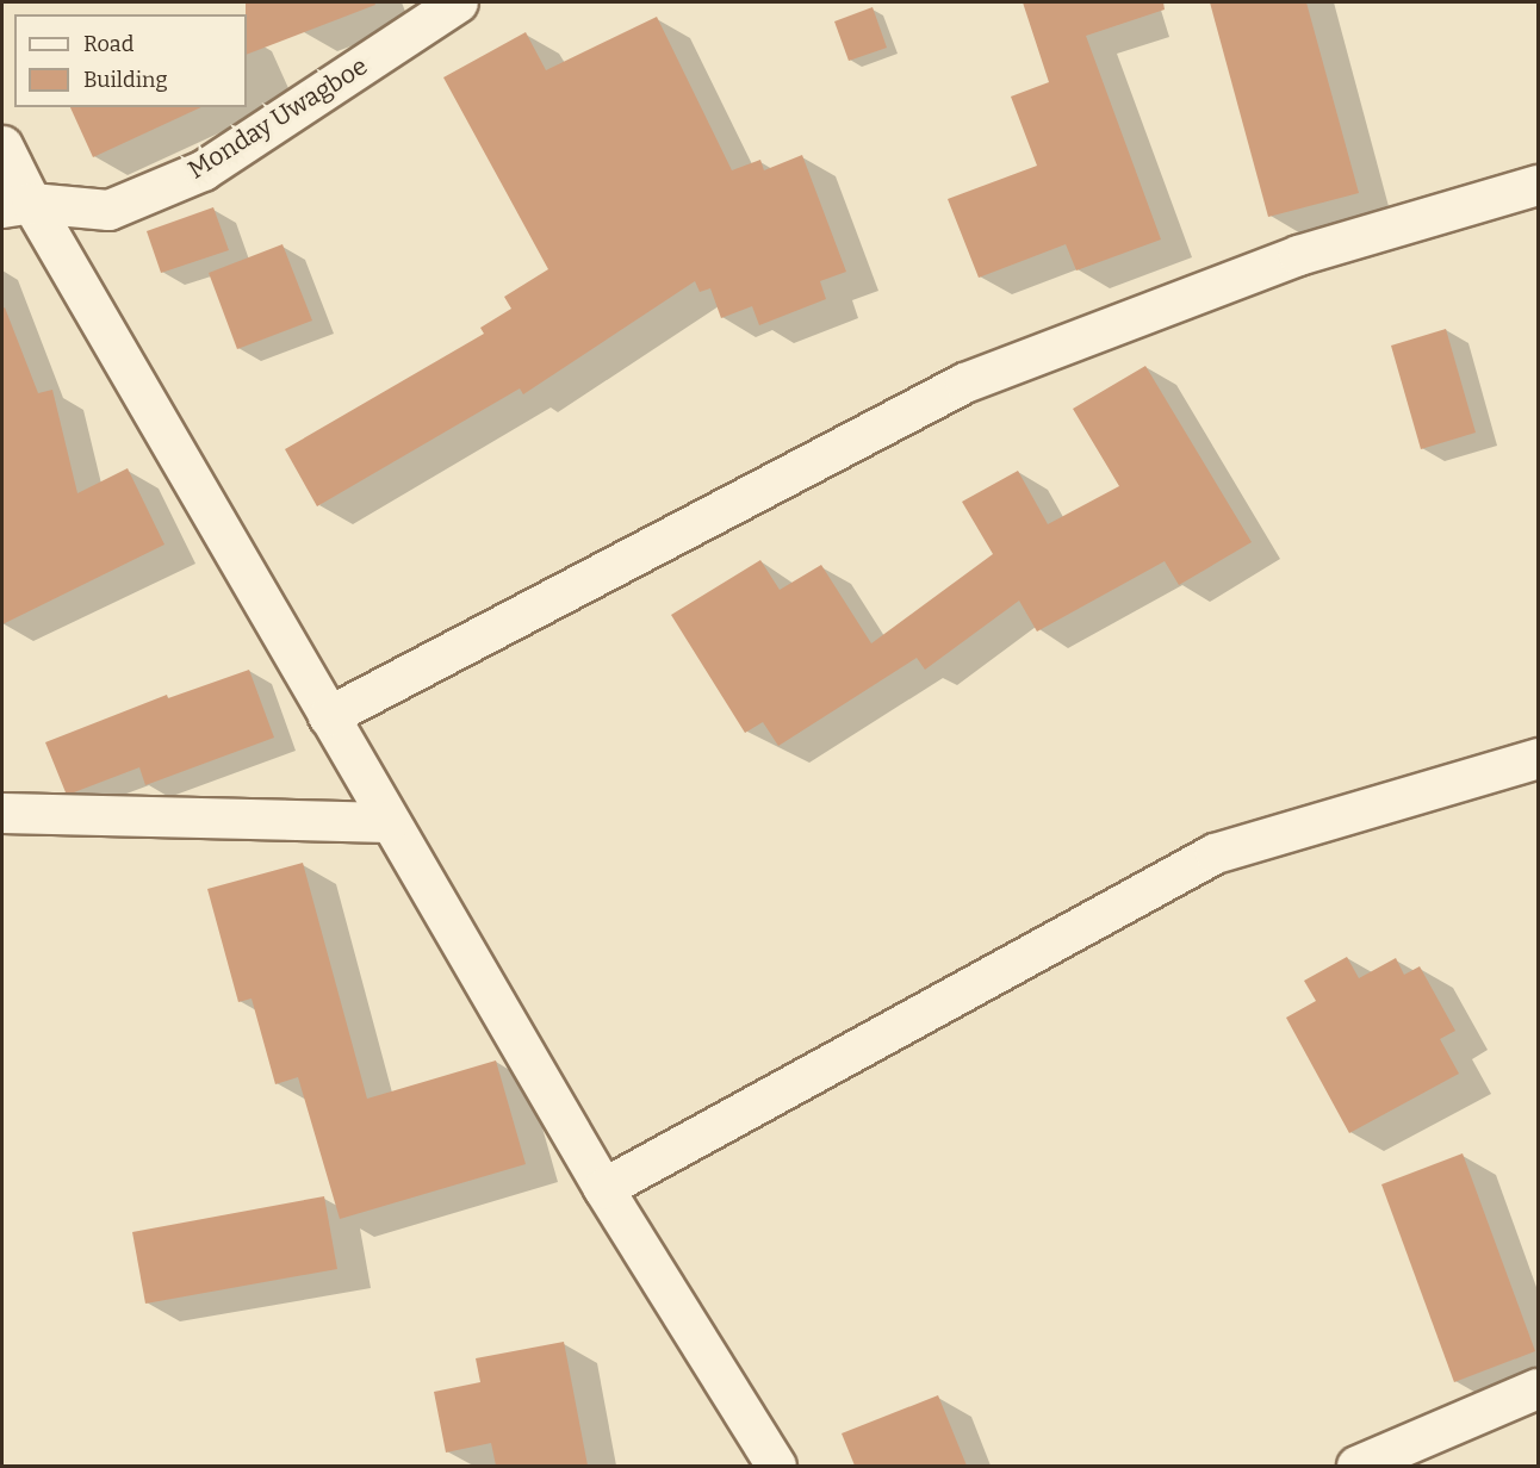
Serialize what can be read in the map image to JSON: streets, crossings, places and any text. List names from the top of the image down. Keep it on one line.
{"streets":{"street":["Monday Uwagboe"]},"legend":["Road","Building"]}
